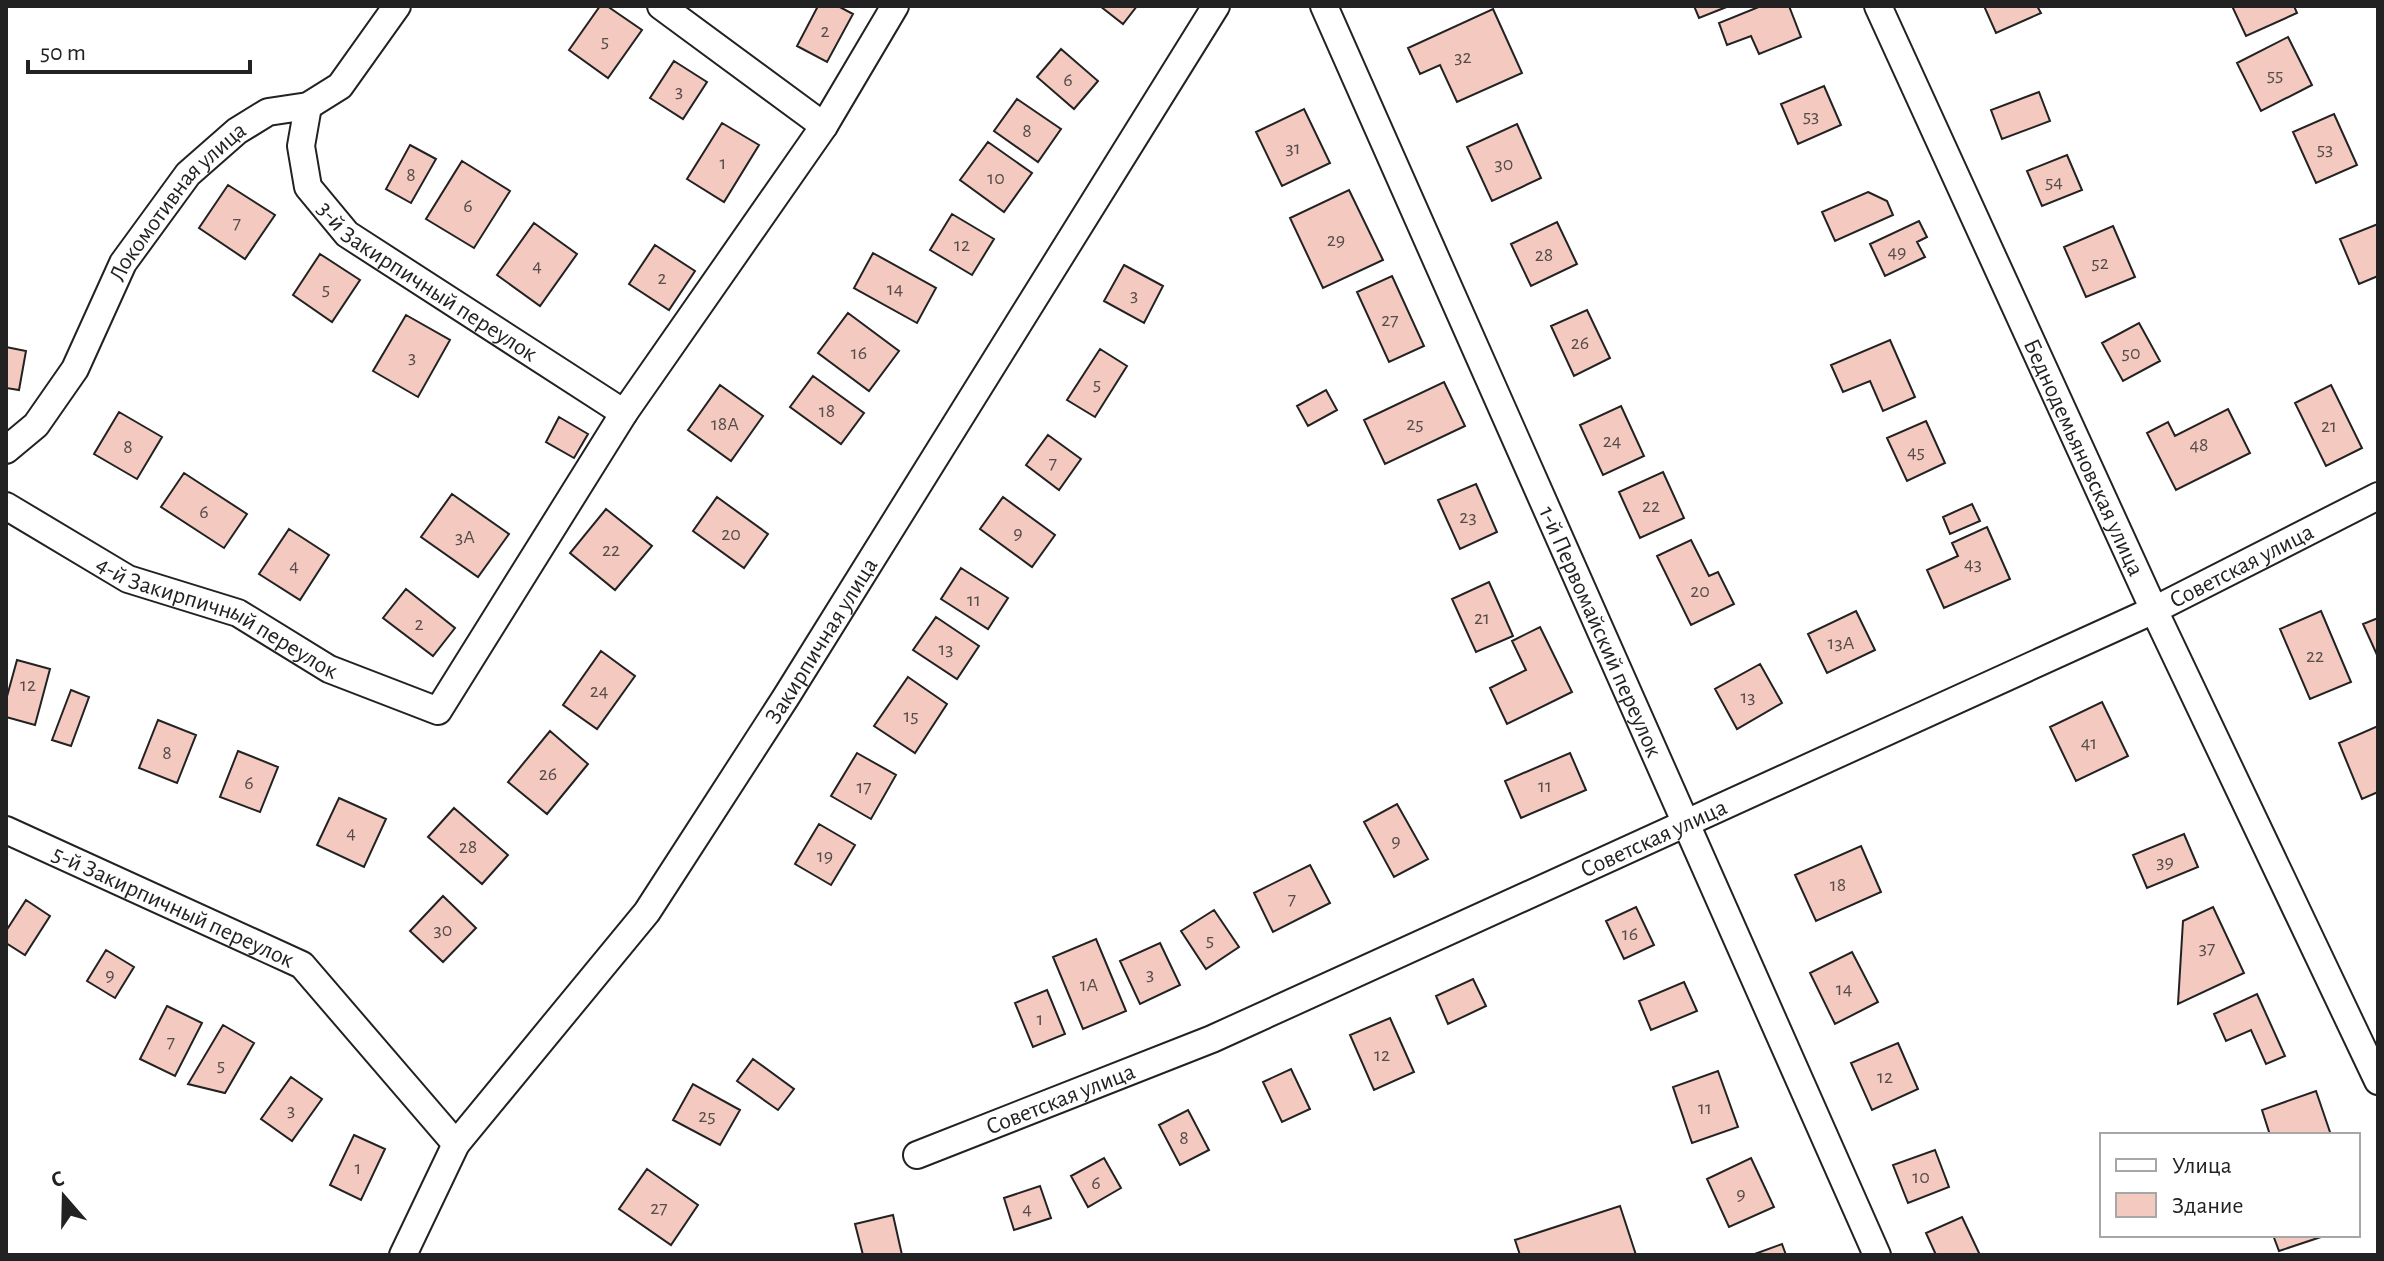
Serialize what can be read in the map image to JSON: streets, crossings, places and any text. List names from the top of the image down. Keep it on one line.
{"streets":{"street":["Локомотивная улица","3-й Закирпичный переулок","Беднодемьяновская улица","Советская улица","4-й Закирпичный переулок","1-й Первомайский переулок","Закирпичная улица","5-й Закирпичный переулок"]},"crossings":[["Локомотивная улица","3-й Закирпичный переулок"],["3-й Закирпичный переулок","4-й Закирпичный переулок"],["Беднодемьяновская улица","Советская улица"],["Советская улица","1-й Первомайский переулок"],["Закирпичная улица","5-й Закирпичный переулок"]],"house_numbers":["2","5","32","55","6","3","53","8","31","53","1","30","8","10","54","6","7","29","12","49","28","52","4","2","5","14","3","27","26","16","50","3","5","18","18А","25","21","24","48","8","45","7","22","6","23","9","20","3А","22","43","4","20","11","21","2","13А","13","22","12","24","13","15","41","8","26","6","11","17","4","9","28","19","39","18","7","30","16","5","37","3","9","1А","14","1","7","12","5","12","11","3","25","8","1","10","6","9","27","4"],"legend":["Улица","Здание"],"scale_bar":"50 m","north":"top"}
